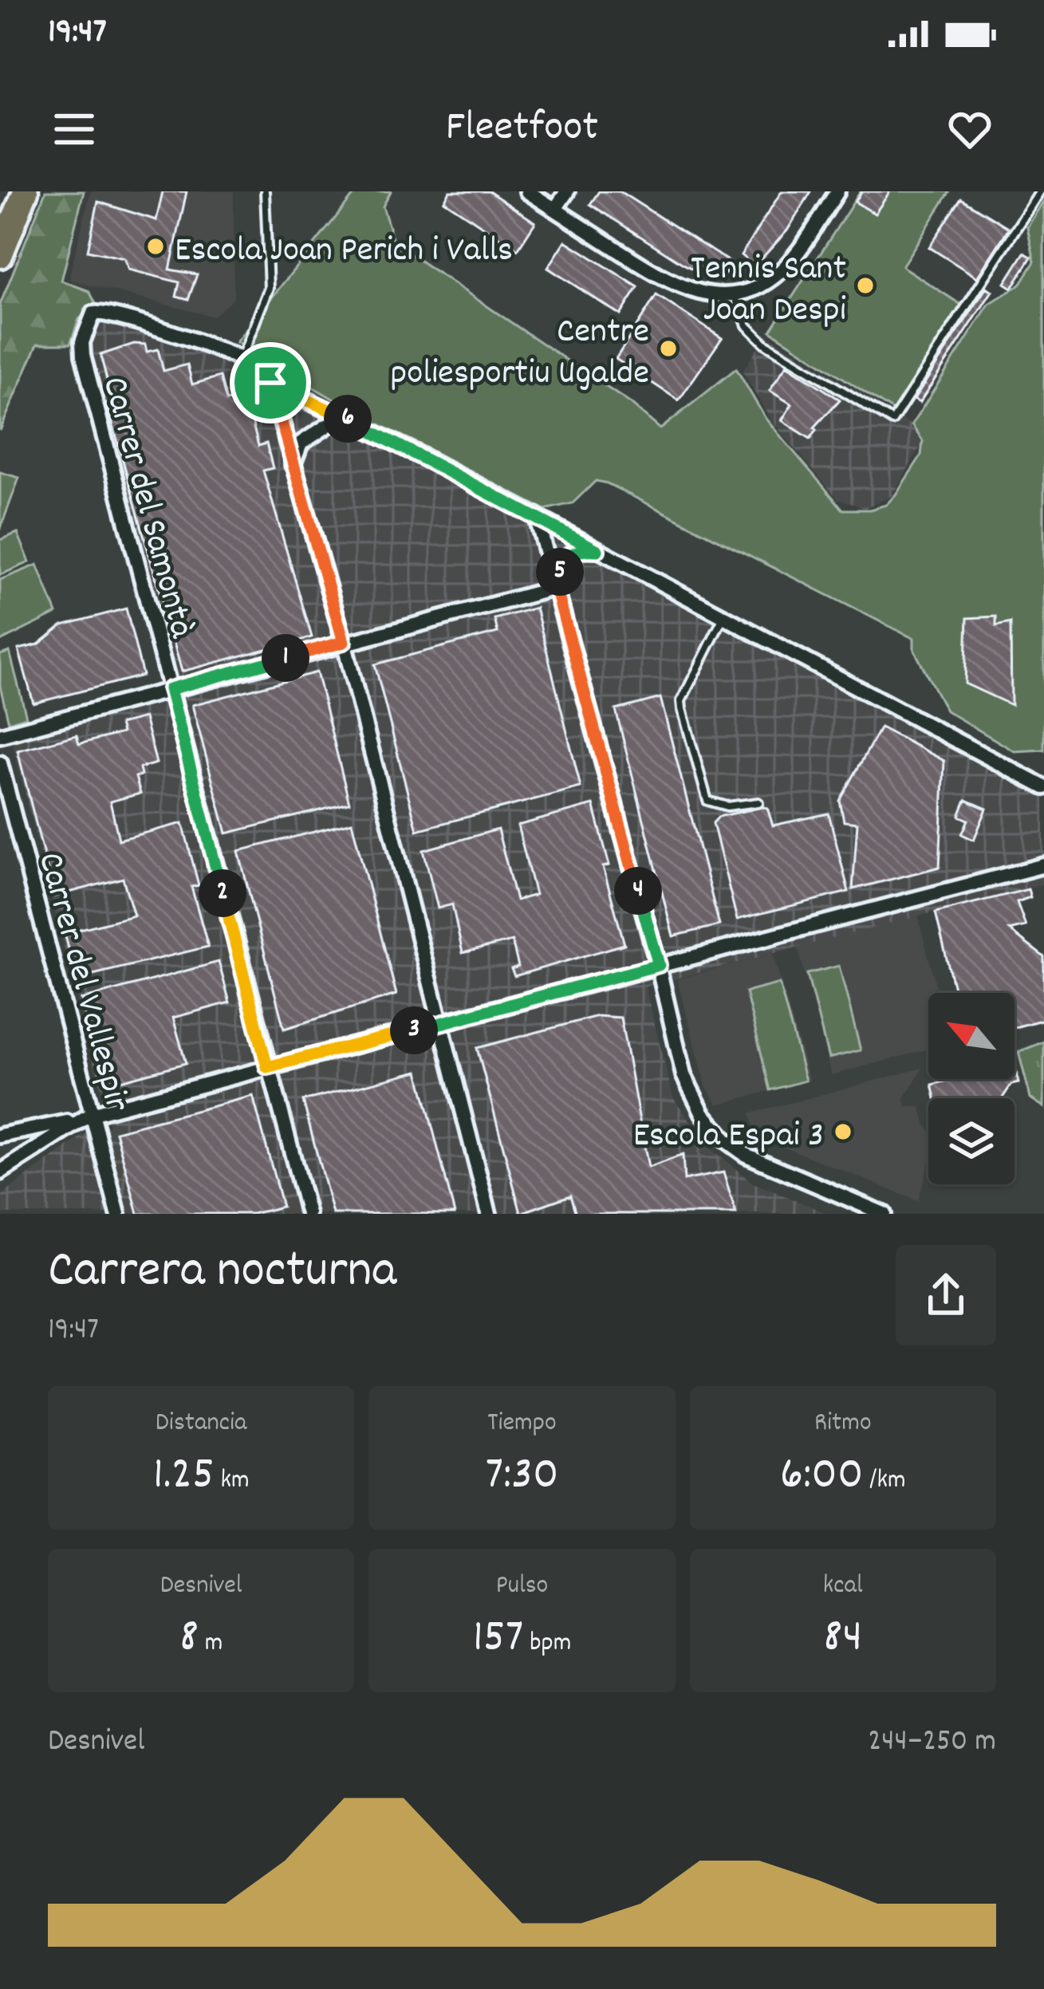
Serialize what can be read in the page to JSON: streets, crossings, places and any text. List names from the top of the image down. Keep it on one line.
{"streets":{"street":["Carrer del Samontà","Carrer del Vallespir"]},"places":["Escola Joan Perich i Valls","Tennis Sant Joan Despi","Centre poliesportiu Ugalde","Escola Espai 3"],"north":"top left","page":{"status":"19:47","header":"Fleetfoot","pins":["6","5","1","4","2","3"],"heading":["Carrera nocturna","19:47"],"stats":[["Distancia","1.25 km"],["Tiempo","7:30"],["Ritmo","6:00 /km"],["Desnivel","8 m"],["Pulso","157 bpm"],["kcal","84"]],"chart":["Desnivel","244–250 m"]}}
